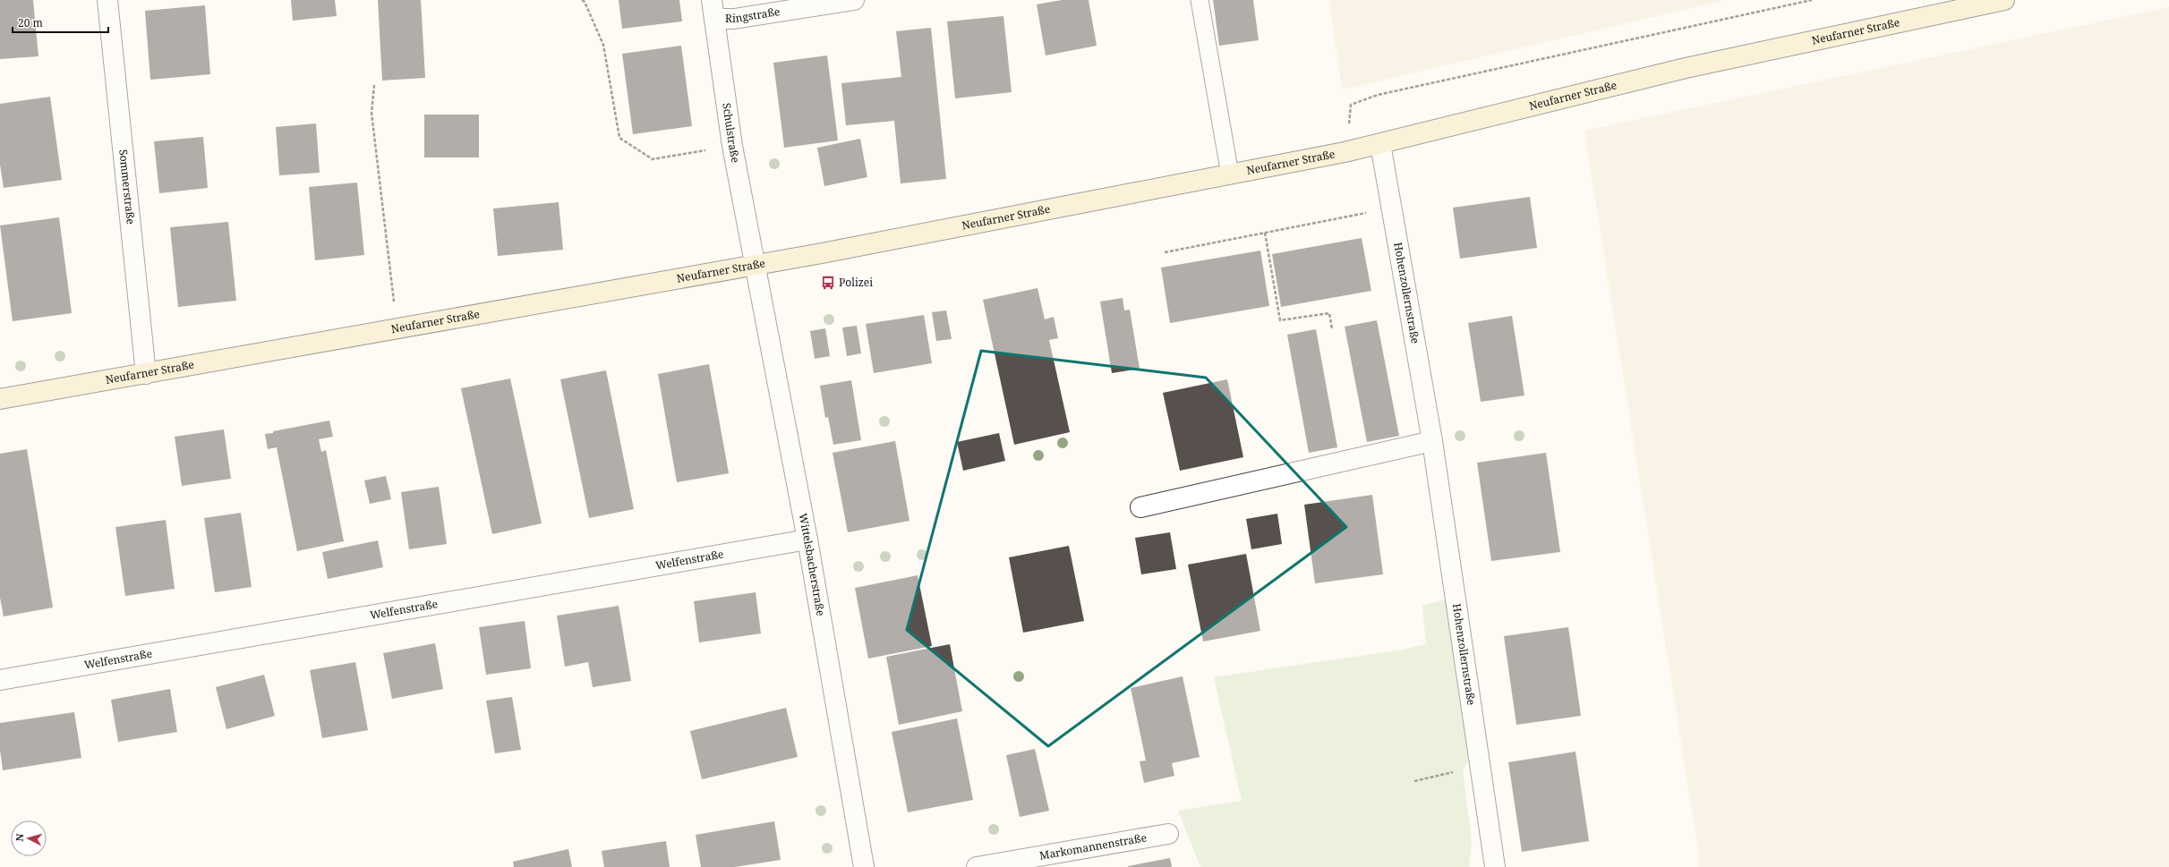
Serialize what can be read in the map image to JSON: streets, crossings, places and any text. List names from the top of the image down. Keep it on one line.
{"streets":{"street":["Ringstraße","Neufarner Straße","Schulstraße","Sommerstraße","Hohenzollernstraße","Welfenstraße","Wittelsbacherstraße","Markomannenstraße"]},"crossings":[["Ringstraße","Schulstraße"],["Neufarner Straße","Schulstraße"],["Neufarner Straße","Sommerstraße"],["Neufarner Straße","Hohenzollernstraße"],["Neufarner Straße","Wittelsbacherstraße"],["Schulstraße","Wittelsbacherstraße"],["Welfenstraße","Wittelsbacherstraße"]],"places":{"bus stop":["Polizei"]},"scale_bar":"20 m","north":"left"}
